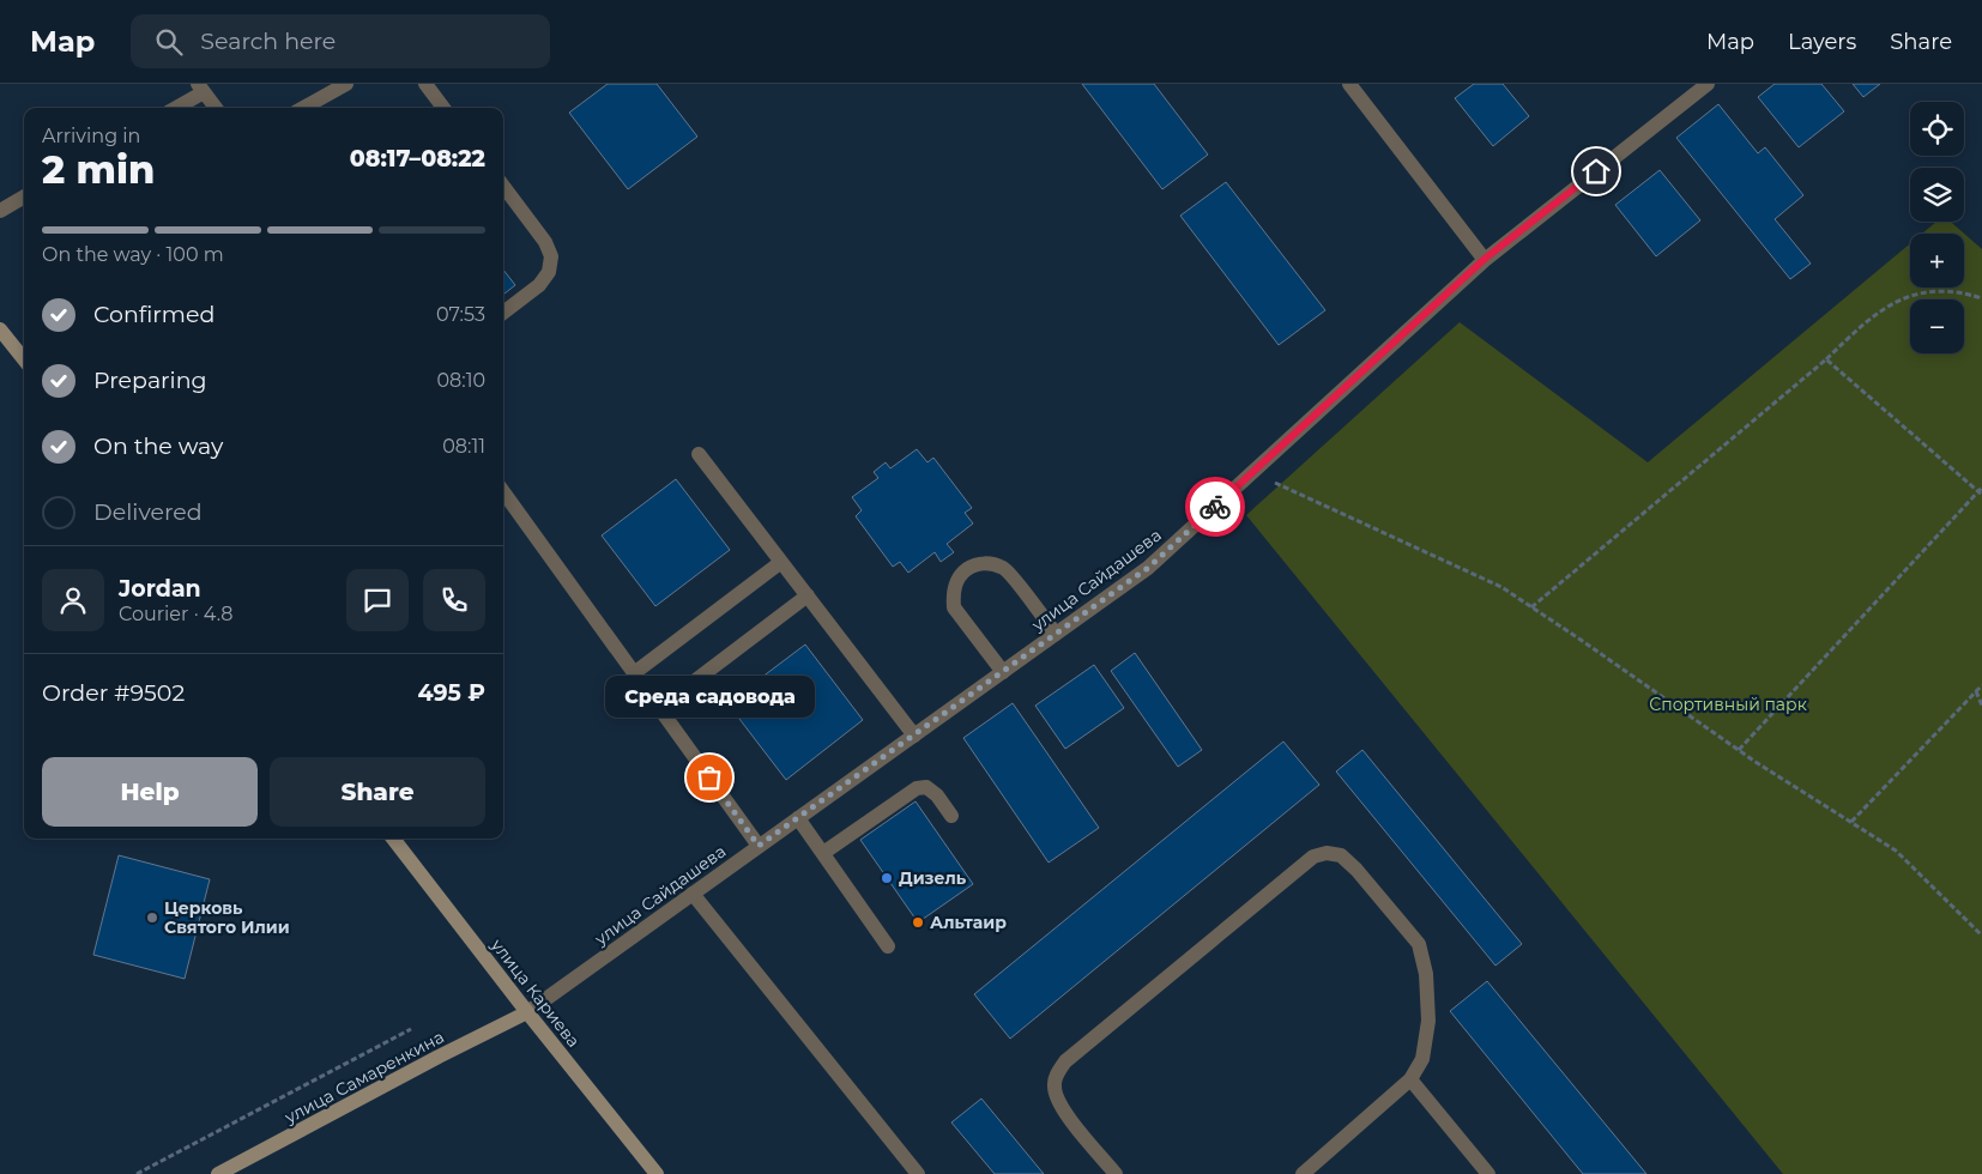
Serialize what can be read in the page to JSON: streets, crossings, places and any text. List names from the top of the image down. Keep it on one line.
{"streets":{"main road":["улица Кариева","улица Самаренкина"],"street":["улица Сайдашева"]},"crossings":[["улица Сайдашева","улица Кариева"],["улица Сайдашева","улица Самаренкина"],["улица Кариева","улица Самаренкина"]],"parks":["Спортивный парк"],"places":["Среда садовода","Дизель","Церковь Святого Илии","Альтаир"],"page":{"header":"Map","search":"Search here","nav":["Map","Layers","Share"],"map_buttons":["+","−"],"heading":["2 min","Arriving in","08:17–08:22"],"panel":["Jordan","Courier · 4.8","Order #9502","495 ₽"],"bar":"On the way · 100 m","list":[["Confirmed","07:53"],["Preparing","08:10"],["On the way","08:11"],"Delivered"],"bubble":"Среда садовода","buttons":["Help","Share"]}}
